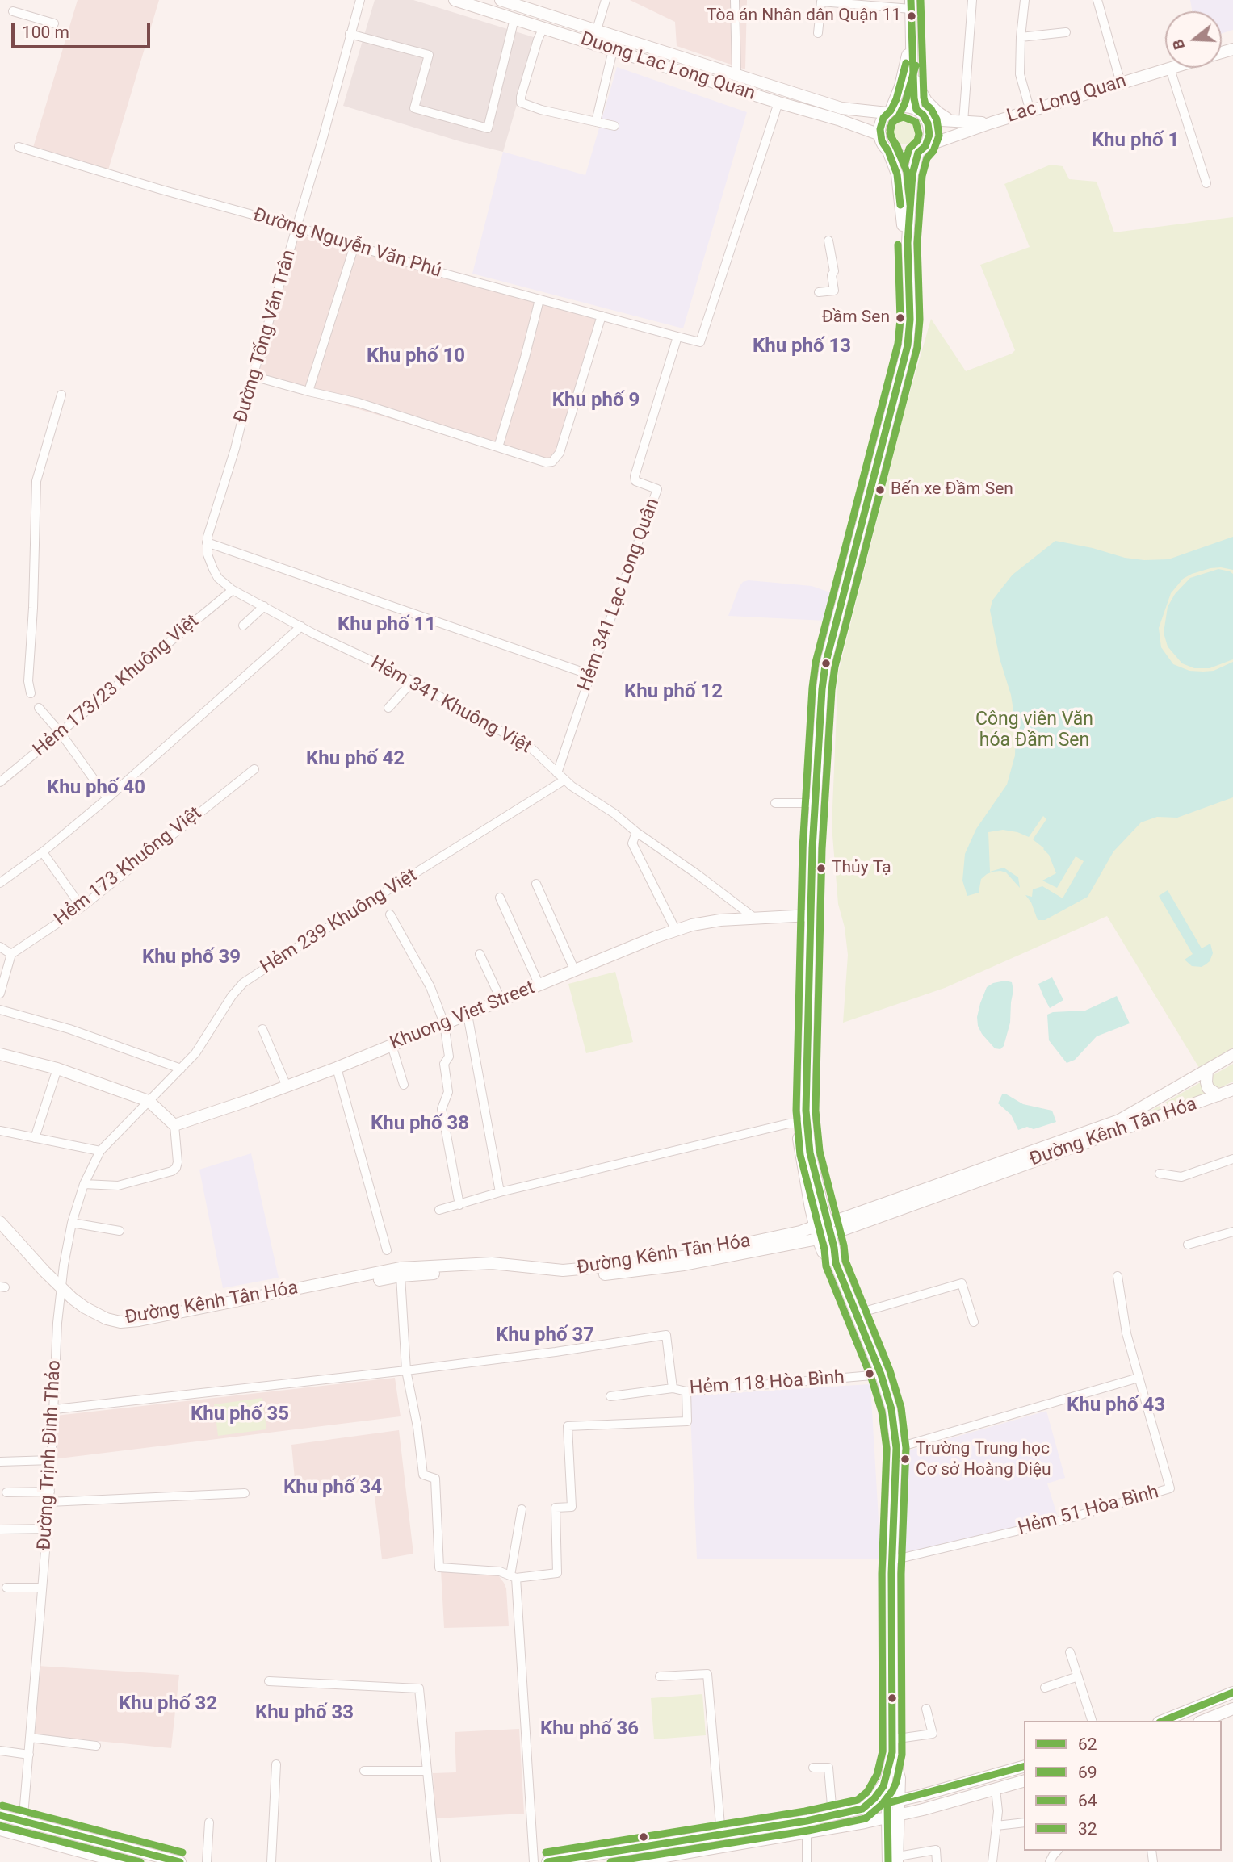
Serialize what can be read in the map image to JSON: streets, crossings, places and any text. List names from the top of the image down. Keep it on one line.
{"streets":{"main road":["Duong Lac Long Quan","Lac Long Quan","Khuong Viet Street","Đường Kênh Tân Hóa"],"street":["Đường Nguyễn Văn Phú","Đường Tống Văn Trân","Hẻm 341 Lạc Long Quân","Hẻm 173/23 Khuông Việt","Hẻm 341 Khuông Việt","Hẻm 173 Khuông Việt","Hẻm 239 Khuông Việt","Hẻm 118 Hòa Bình","Đường Trịnh Đình Thảo","Hẻm 51 Hòa Bình"]},"crossings":[["Duong Lac Long Quan","Lac Long Quan"],["Đường Nguyễn Văn Phú","Đường Tống Văn Trân"],["Đường Nguyễn Văn Phú","Hẻm 341 Lạc Long Quân"],["Đường Tống Văn Trân","Hẻm 341 Khuông Việt"],["Hẻm 341 Lạc Long Quân","Hẻm 341 Khuông Việt"],["Hẻm 341 Lạc Long Quân","Hẻm 239 Khuông Việt"],["Hẻm 173/23 Khuông Việt","Hẻm 341 Khuông Việt"],["Hẻm 341 Khuông Việt","Hẻm 239 Khuông Việt"],["Hẻm 341 Khuông Việt","Khuong Viet Street"],["Hẻm 239 Khuông Việt","Đường Trịnh Đình Thảo"],["Đường Kênh Tân Hóa","Đường Trịnh Đình Thảo"]],"districts":["Khu phố 1","Khu phố 13","Khu phố 10","Khu phố 9","Khu phố 11","Khu phố 12","Khu phố 42","Khu phố 40","Khu phố 39","Khu phố 38","Khu phố 37","Khu phố 43","Khu phố 35","Khu phố 34","Khu phố 32","Khu phố 33","Khu phố 36"],"parks":["Công viên Văn hóa Đầm Sen"],"places":["Tòa án Nhân dân Quận 11","Đầm Sen","Bến xe Đầm Sen","Thủy Tạ","Trường Trung học Cơ sở Hoàng Diệu"],"lines":["transit line 62","transit line 69","transit line 64","transit line 32"],"legend":["62","69","64","32"],"scale_bar":"100 m","north":"left"}
